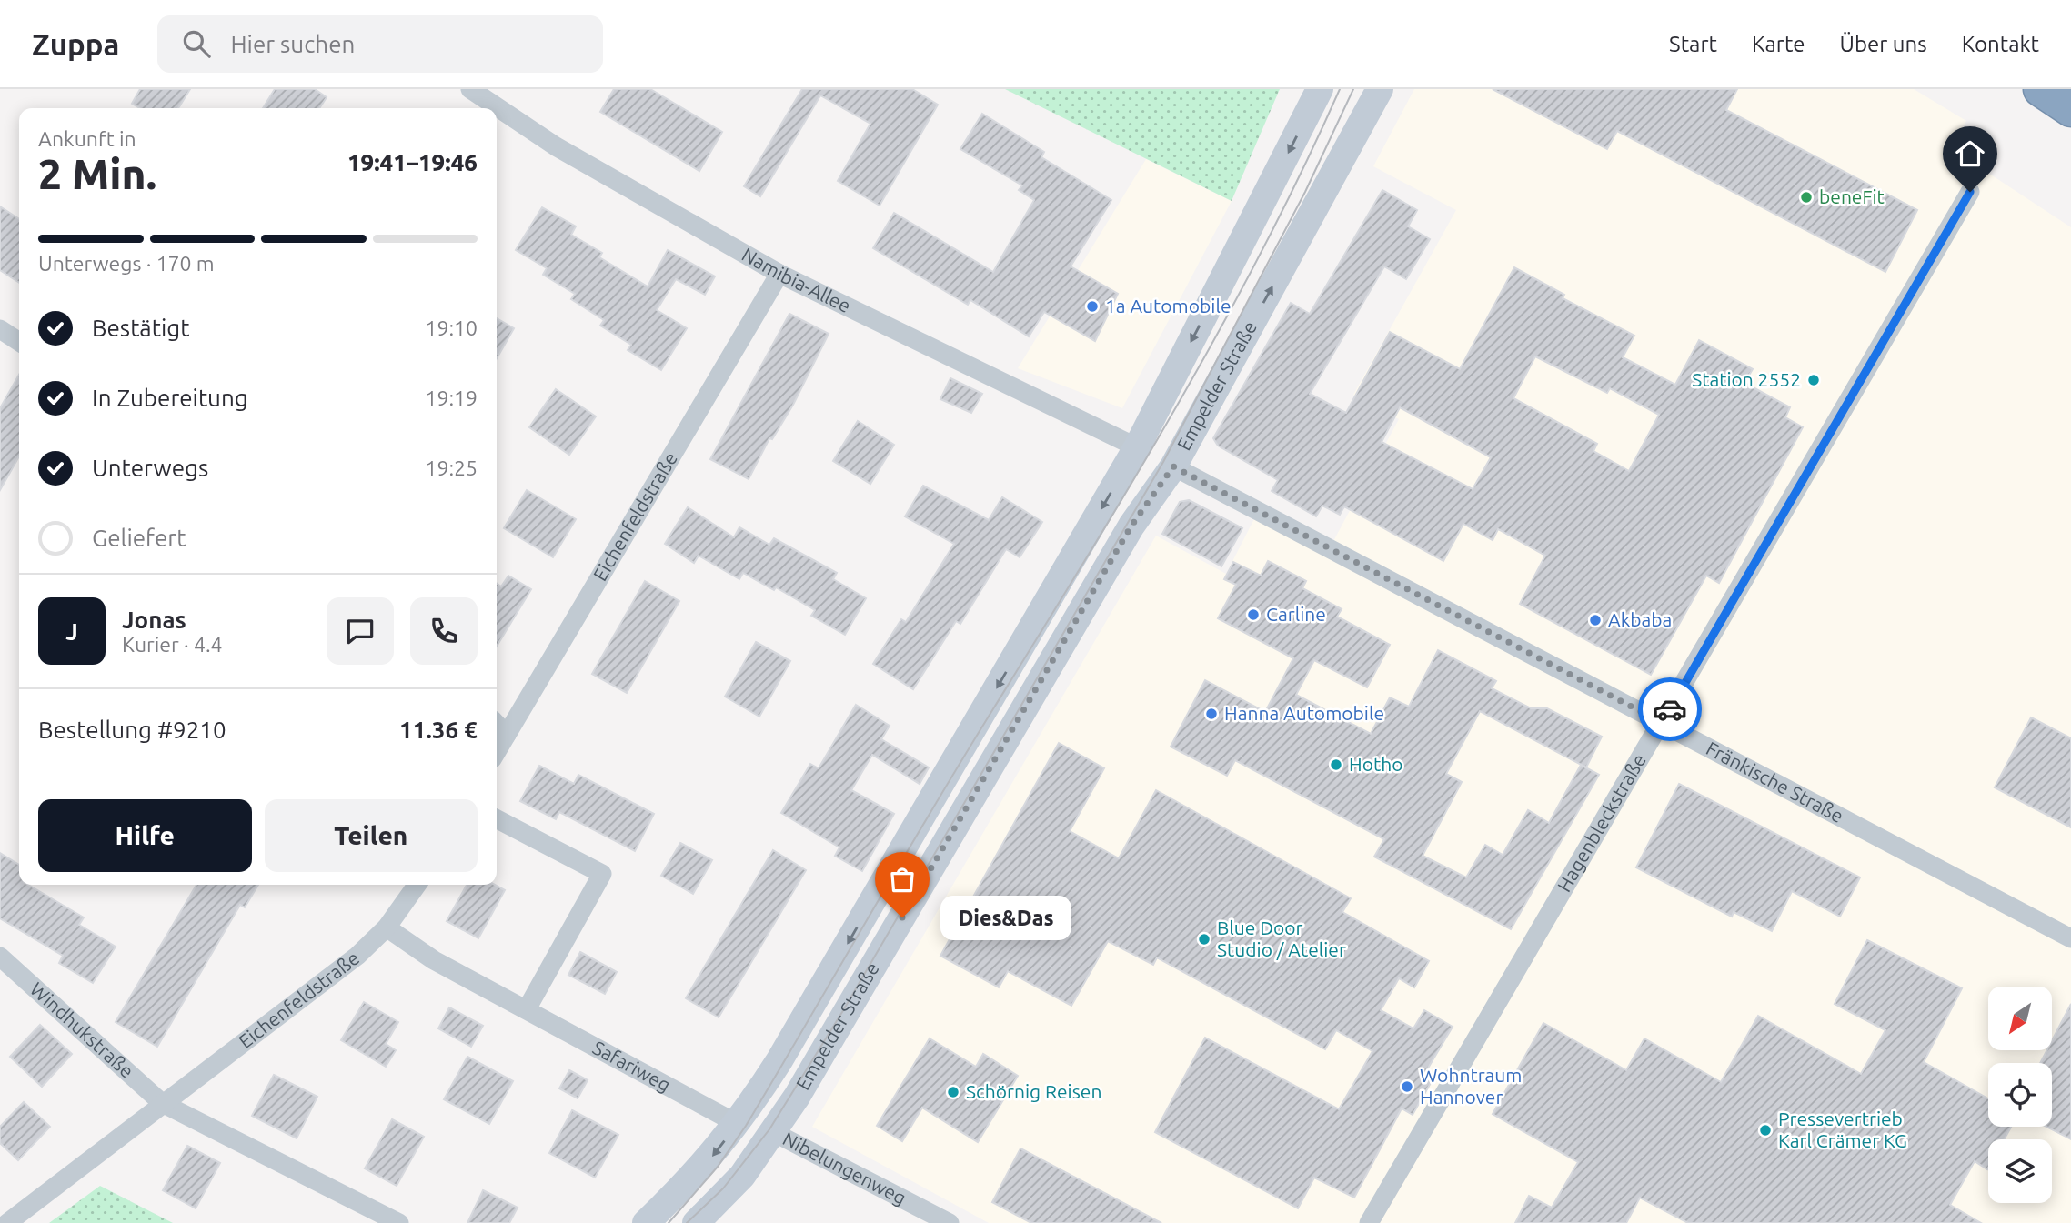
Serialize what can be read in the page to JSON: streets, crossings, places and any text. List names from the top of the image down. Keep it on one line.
{"streets":{"street":["Namibia-Allee","Empelder Straße","Eichenfeldstraße","Fränkische Straße","Hagenbleckstraße","Windhukstraße","Safariweg","Nibelungenweg"]},"crossings":[["Namibia-Allee","Empelder Straße"],["Namibia-Allee","Eichenfeldstraße"],["Empelder Straße","Fränkische Straße"],["Empelder Straße","Safariweg"],["Empelder Straße","Nibelungenweg"],["Eichenfeldstraße","Windhukstraße"],["Eichenfeldstraße","Safariweg"],["Fränkische Straße","Hagenbleckstraße"]],"places":["beneFit","1a Automobile","Station 2552","Carline","Akbaba","Hanna Automobile","Hotho","Dies&Das","Blue Door Studio / Atelier","Wohntraum Hannover","Schörnig Reisen","Pressevertrieb Karl Crämer KG"],"north":"bottom left","page":{"header":"Zuppa","search":"Hier suchen","nav":["Start","Karte","Über uns","Kontakt"],"heading":["2 Min.","Ankunft in","19:41–19:46"],"panel":["Jonas","Kurier · 4.4","Bestellung #9210","11.36 €"],"bar":"Unterwegs · 170 m","list":[["Bestätigt","19:10"],["In Zubereitung","19:19"],["Unterwegs","19:25"],"Geliefert"],"round":"J","buttons":["Hilfe","Teilen"],"bubble":"Dies&Das"}}
